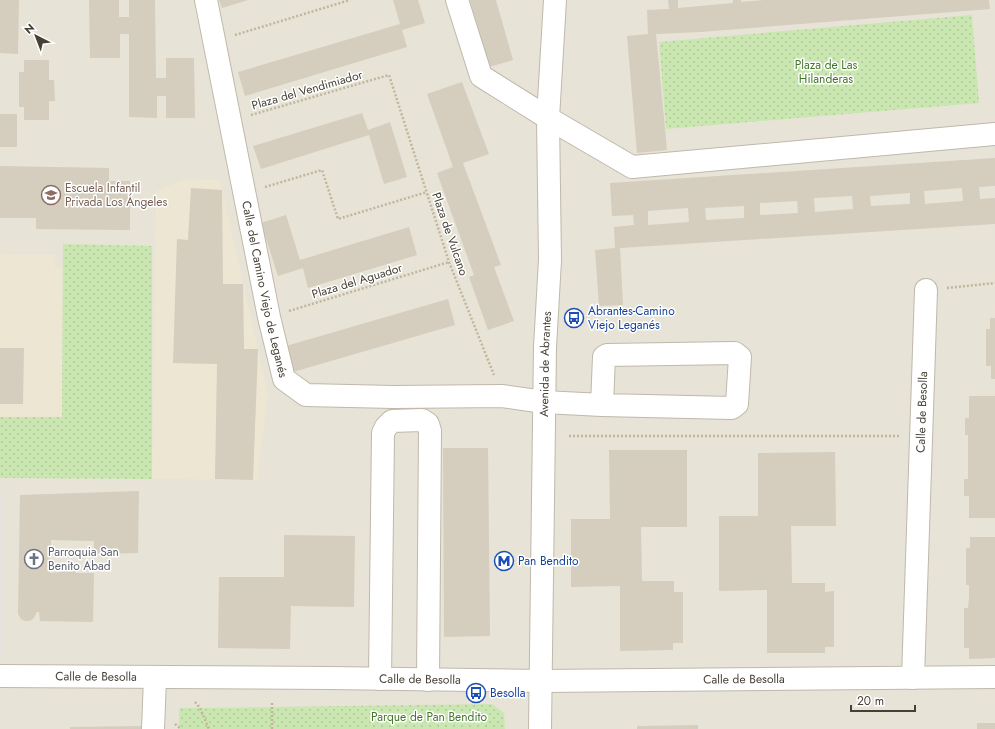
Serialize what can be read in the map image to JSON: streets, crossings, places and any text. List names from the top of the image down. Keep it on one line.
{"streets":{"street":["Calle del Camino Viejo de Leganés","Avenida de Abrantes","Calle de Besolla"],"path":["Plaza del Vendimiador","Plaza de Vulcano","Plaza del Aguador"]},"crossings":[["Plaza del Vendimiador","Plaza de Vulcano"],["Plaza del Vendimiador","Calle del Camino Viejo de Leganés"],["Plaza de Vulcano","Plaza del Aguador"],["Plaza de Vulcano","Calle del Camino Viejo de Leganés"],["Plaza del Aguador","Calle del Camino Viejo de Leganés"],["Calle del Camino Viejo de Leganés","Avenida de Abrantes"],["Avenida de Abrantes","Calle de Besolla"]],"parks":["Plaza de Las Hilanderas","Parque de Pan Bendito"],"places":{"school or university":["Escuela Infantil Privada Los Ángeles"],"bus stop":["Abrantes-Camino Viejo Leganés","Besolla"],"church":["Parroquia San Benito Abad"],"metro station":["Pan Bendito"]},"scale_bar":"20 m","north":"top left"}
